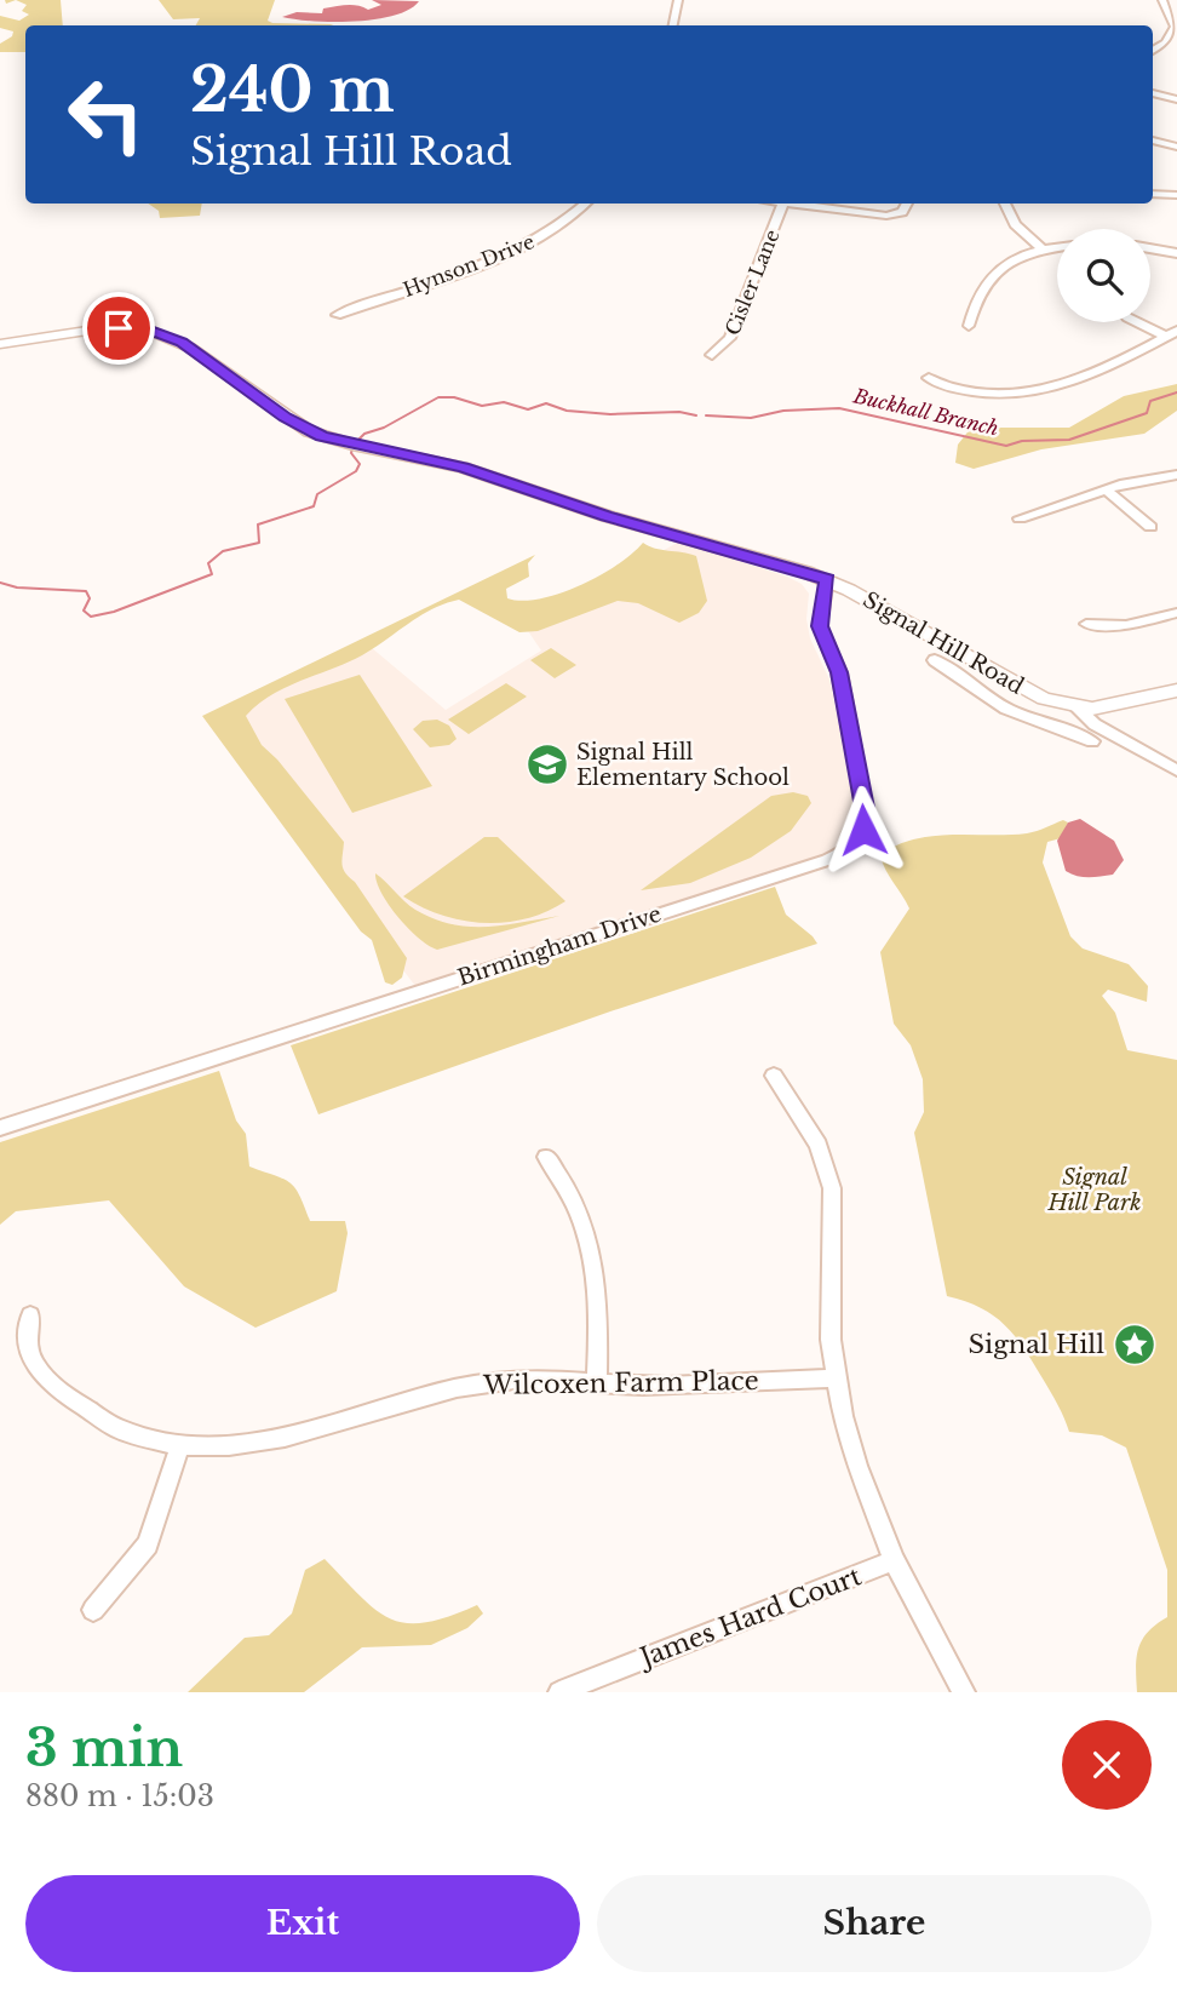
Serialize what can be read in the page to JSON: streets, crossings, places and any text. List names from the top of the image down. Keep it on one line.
{"streets":{"main road":["Signal Hill Road"],"street":["Hynson Drive","Cisler Lane","Birmingham Drive","Wilcoxen Farm Place","James Hard Court"]},"crossings":[["Signal Hill Road","Birmingham Drive"]],"water":["Buckhall Branch"],"parks":["Signal Hill Park"],"places":{"school or university":["Signal Hill Elementary School"],"place":["Signal Hill"]},"page":{"turn":["240 m","Signal Hill Road"],"heading":["3 min","880 m · 15:03"],"buttons":["Exit","Share"]}}
